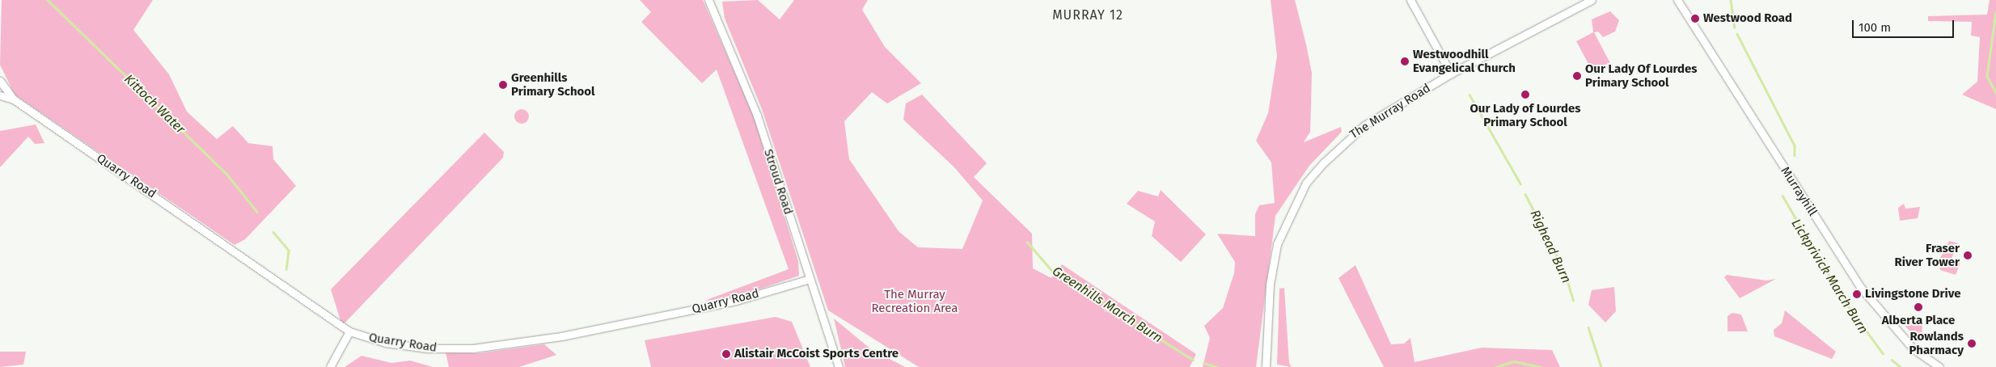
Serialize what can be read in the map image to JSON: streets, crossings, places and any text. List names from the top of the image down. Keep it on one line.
{"streets":{"street":["The Murray Road","Quarry Road","Stroud Road","Murrayhill"]},"crossings":[["Quarry Road","Stroud Road"]],"districts":["MURRAY 12"],"water":["Kittoch Water","Righead Burn","Lickprivick March Burn","Greenhills March Burn"],"parks":["The Murray Recreation Area"],"places":["Westwood Road","Westwoodhill Evangelical Church","Our Lady Of Lourdes Primary School","Greenhills Primary School","Our Lady of Lourdes Primary School","Fraser River Tower","Livingstone Drive","Alberta Place","Rowlands Pharmacy","Alistair McCoist Sports Centre"],"scale_bar":"100 m"}
